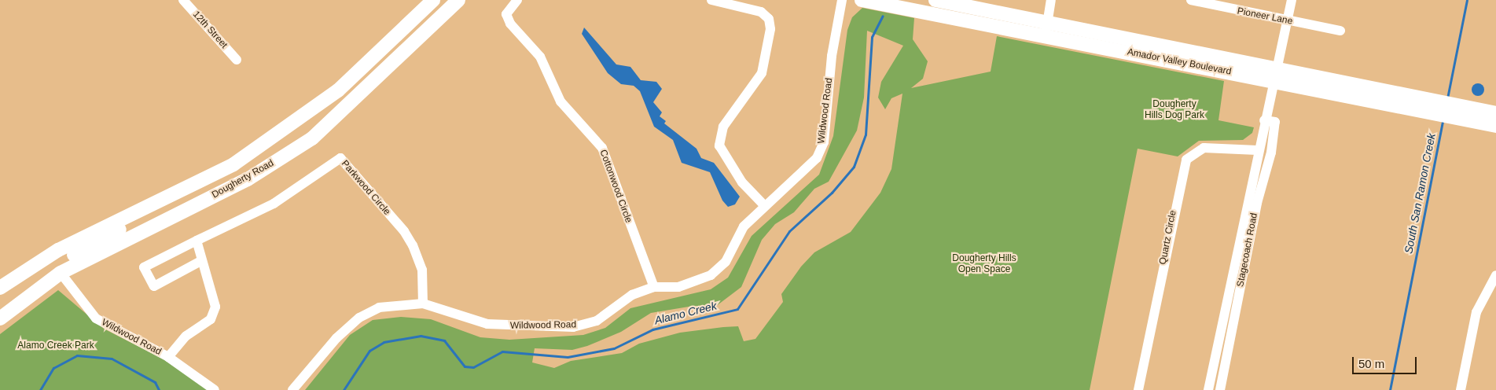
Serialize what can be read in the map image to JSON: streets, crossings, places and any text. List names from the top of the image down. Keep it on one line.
{"streets":{"main road":["Amador Valley Boulevard","Dougherty Road"],"street":["Pioneer Lane","12th Street","Wildwood Road","Cottonwood Circle","Parkwood Circle","Quartz Circle","Stagecoach Road"]},"crossings":[["Pioneer Lane","Stagecoach Road"],["Amador Valley Boulevard","Stagecoach Road"],["Wildwood Road","Dougherty Road"],["Wildwood Road","Cottonwood Circle"],["Wildwood Road","Parkwood Circle"],["Quartz Circle","Stagecoach Road"]],"water":["South San Ramon Creek","Alamo Creek"],"parks":["Dougherty Hills Dog Park","Dougherty Hills Open Space","Alamo Creek Park"],"scale_bar":"50 m"}
